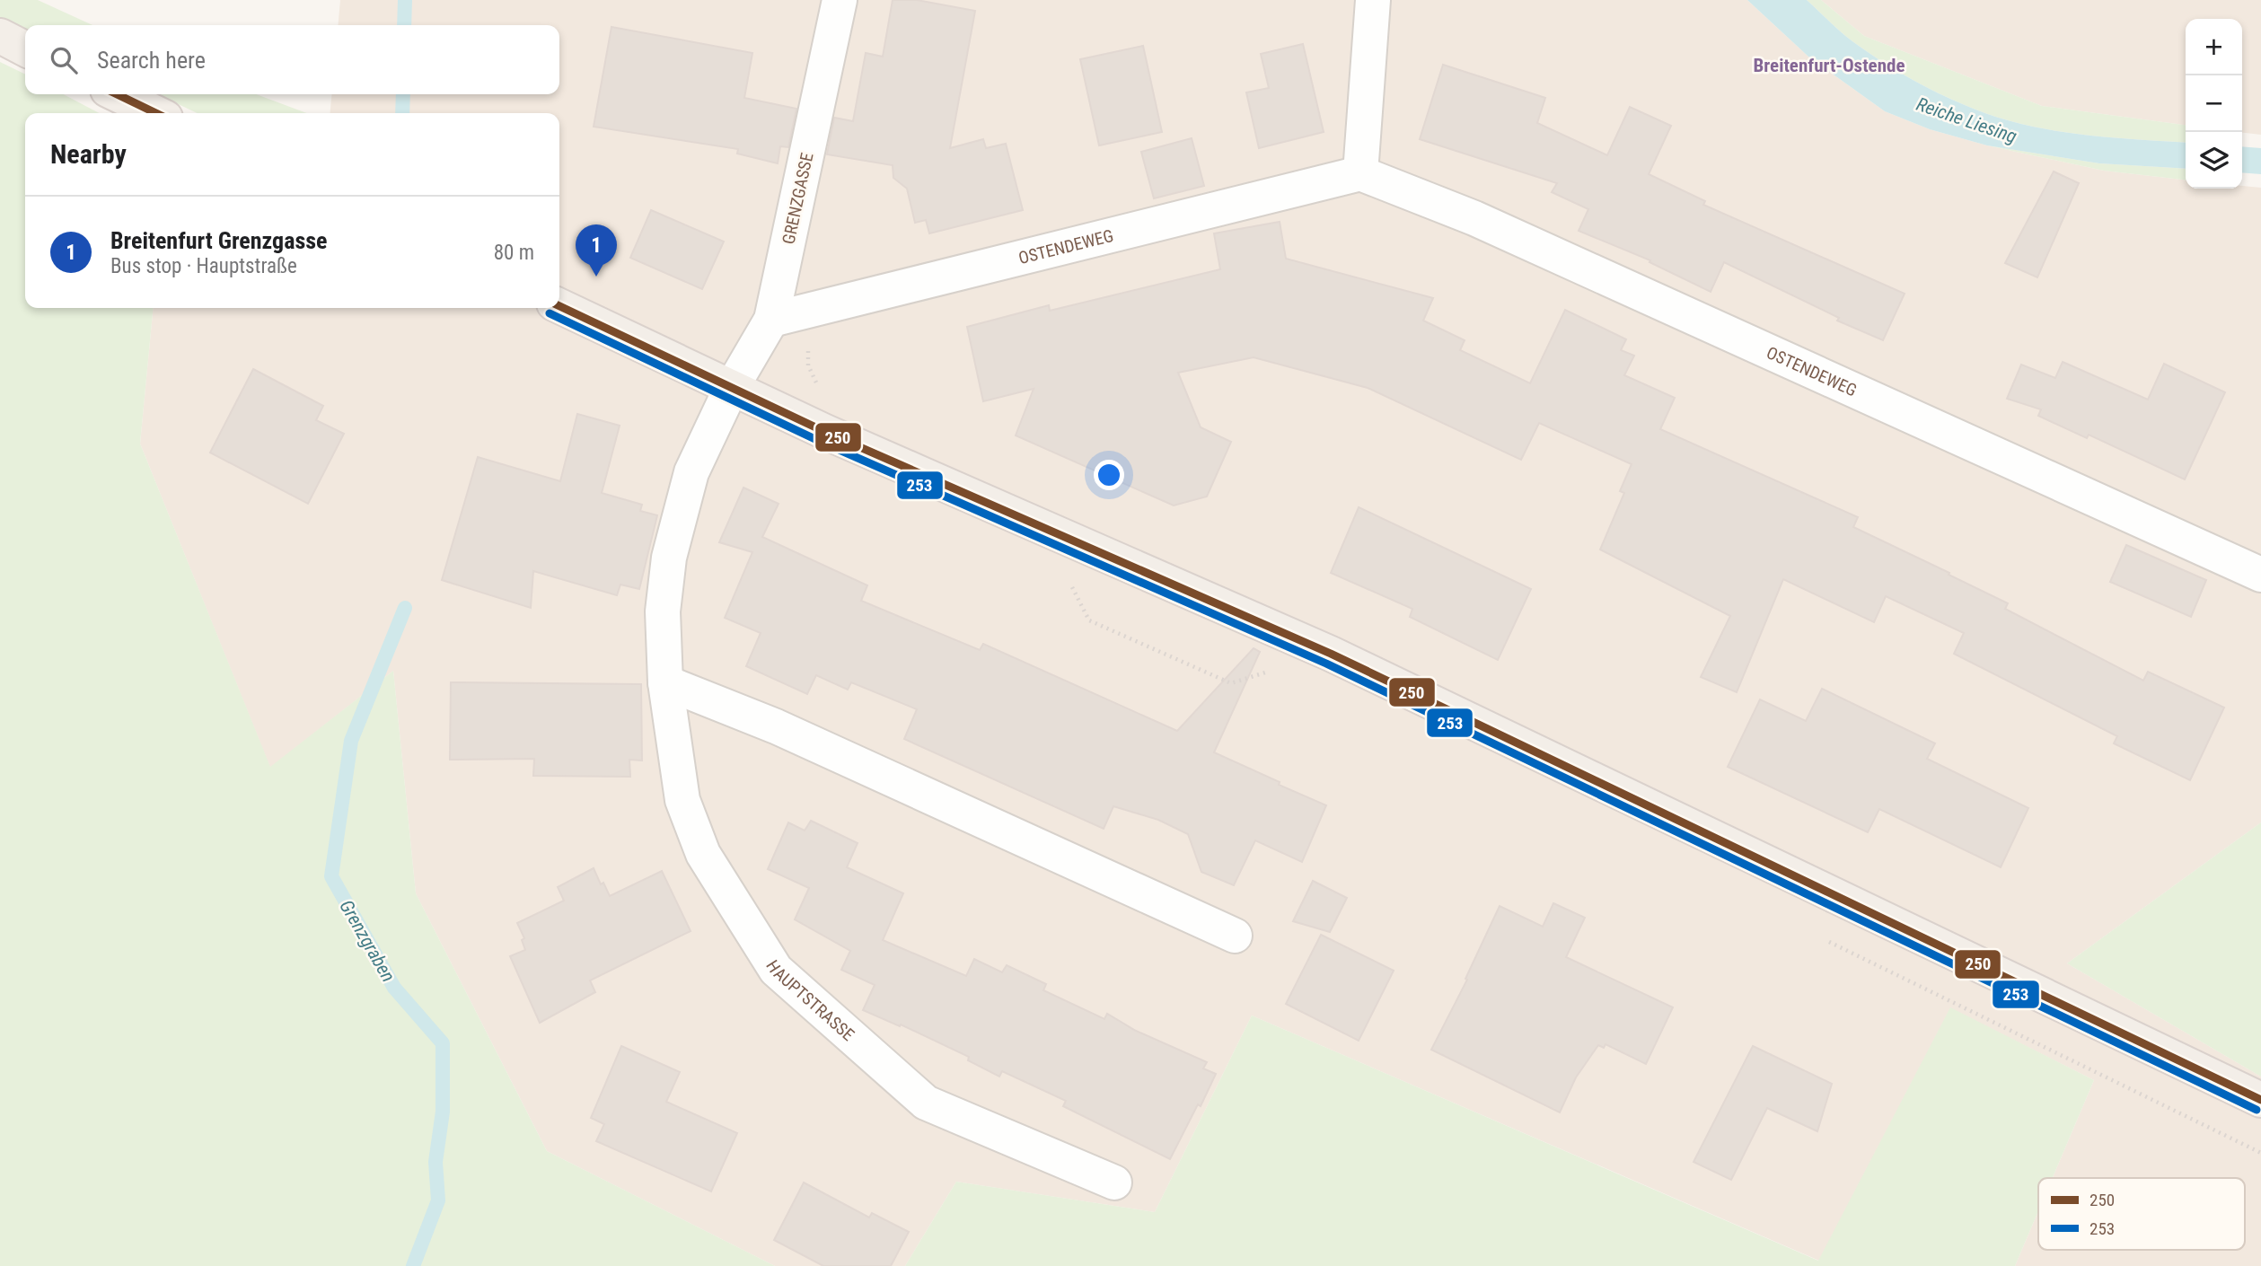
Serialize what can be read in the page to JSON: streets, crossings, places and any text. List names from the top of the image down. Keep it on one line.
{"streets":{"street":["GRENZGASSE","OSTENDEWEG","HAUPTSTRASSE"]},"crossings":[["GRENZGASSE","OSTENDEWEG"],["GRENZGASSE","HAUPTSTRASSE"]],"districts":["Breitenfurt-Ostende"],"water":["Reiche Liesing","Grenzgraben"],"lines":["transit line 250","transit line 253"],"legend":["250","253"],"page":{"map_buttons":["+","−"],"search":"Search here","heading":"Nearby","list":[{"mark":"1","name":"Breitenfurt Grenzgasse","note":"Bus stop · Hauptstraße","value":"80 m"}],"pins":"1"}}
